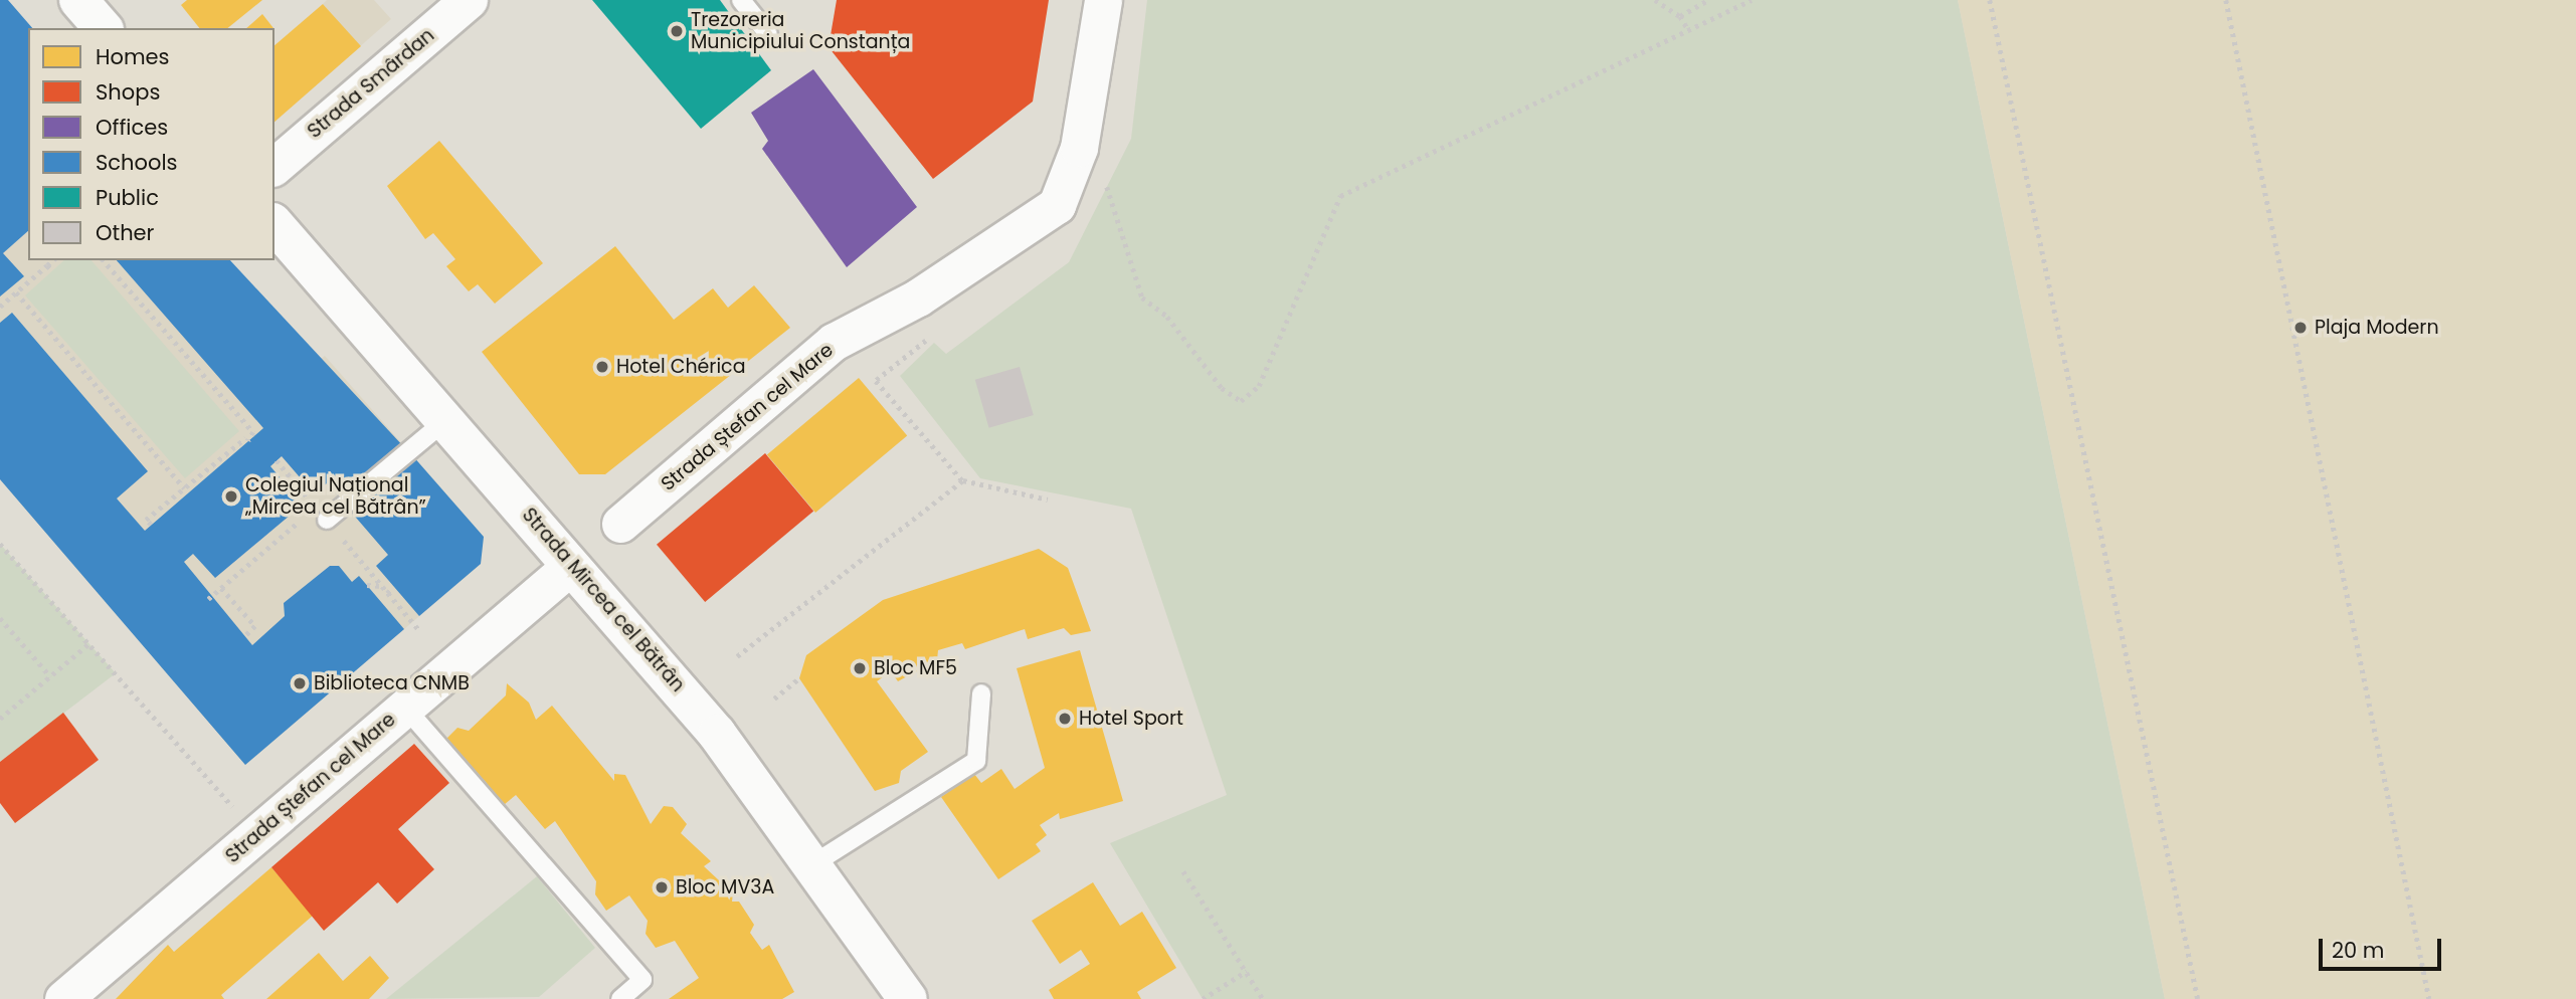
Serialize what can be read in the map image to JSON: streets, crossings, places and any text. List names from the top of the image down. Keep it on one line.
{"streets":{"main road":["Strada Mircea cel Bătrân"],"street":["Strada Smârdan","Strada Ștefan cel Mare"]},"places":["Trezoreria Municipiului Constanța","Plaja Modern","Hotel Chérica","Colegiul Național „Mircea cel Bătrân”","Bloc MF5","Biblioteca CNMB","Hotel Sport","Bloc MV3A"],"legend":["Homes","Shops","Offices","Schools","Public","Other"],"scale_bar":"20 m"}
